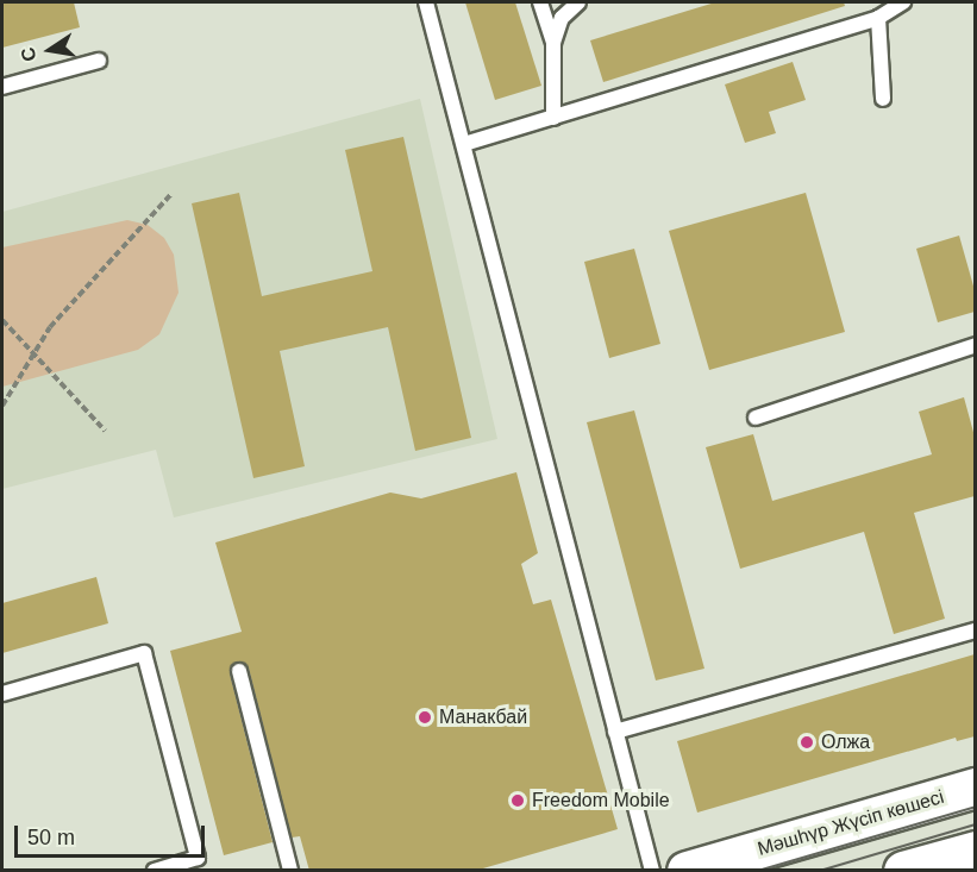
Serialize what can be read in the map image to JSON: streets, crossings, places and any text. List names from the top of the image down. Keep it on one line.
{"streets":{"street":["Мәшһүр Жүсіп көшесі"]},"places":["Манакбай","Олжа","Freedom Mobile"],"scale_bar":"50 m","north":"left"}
